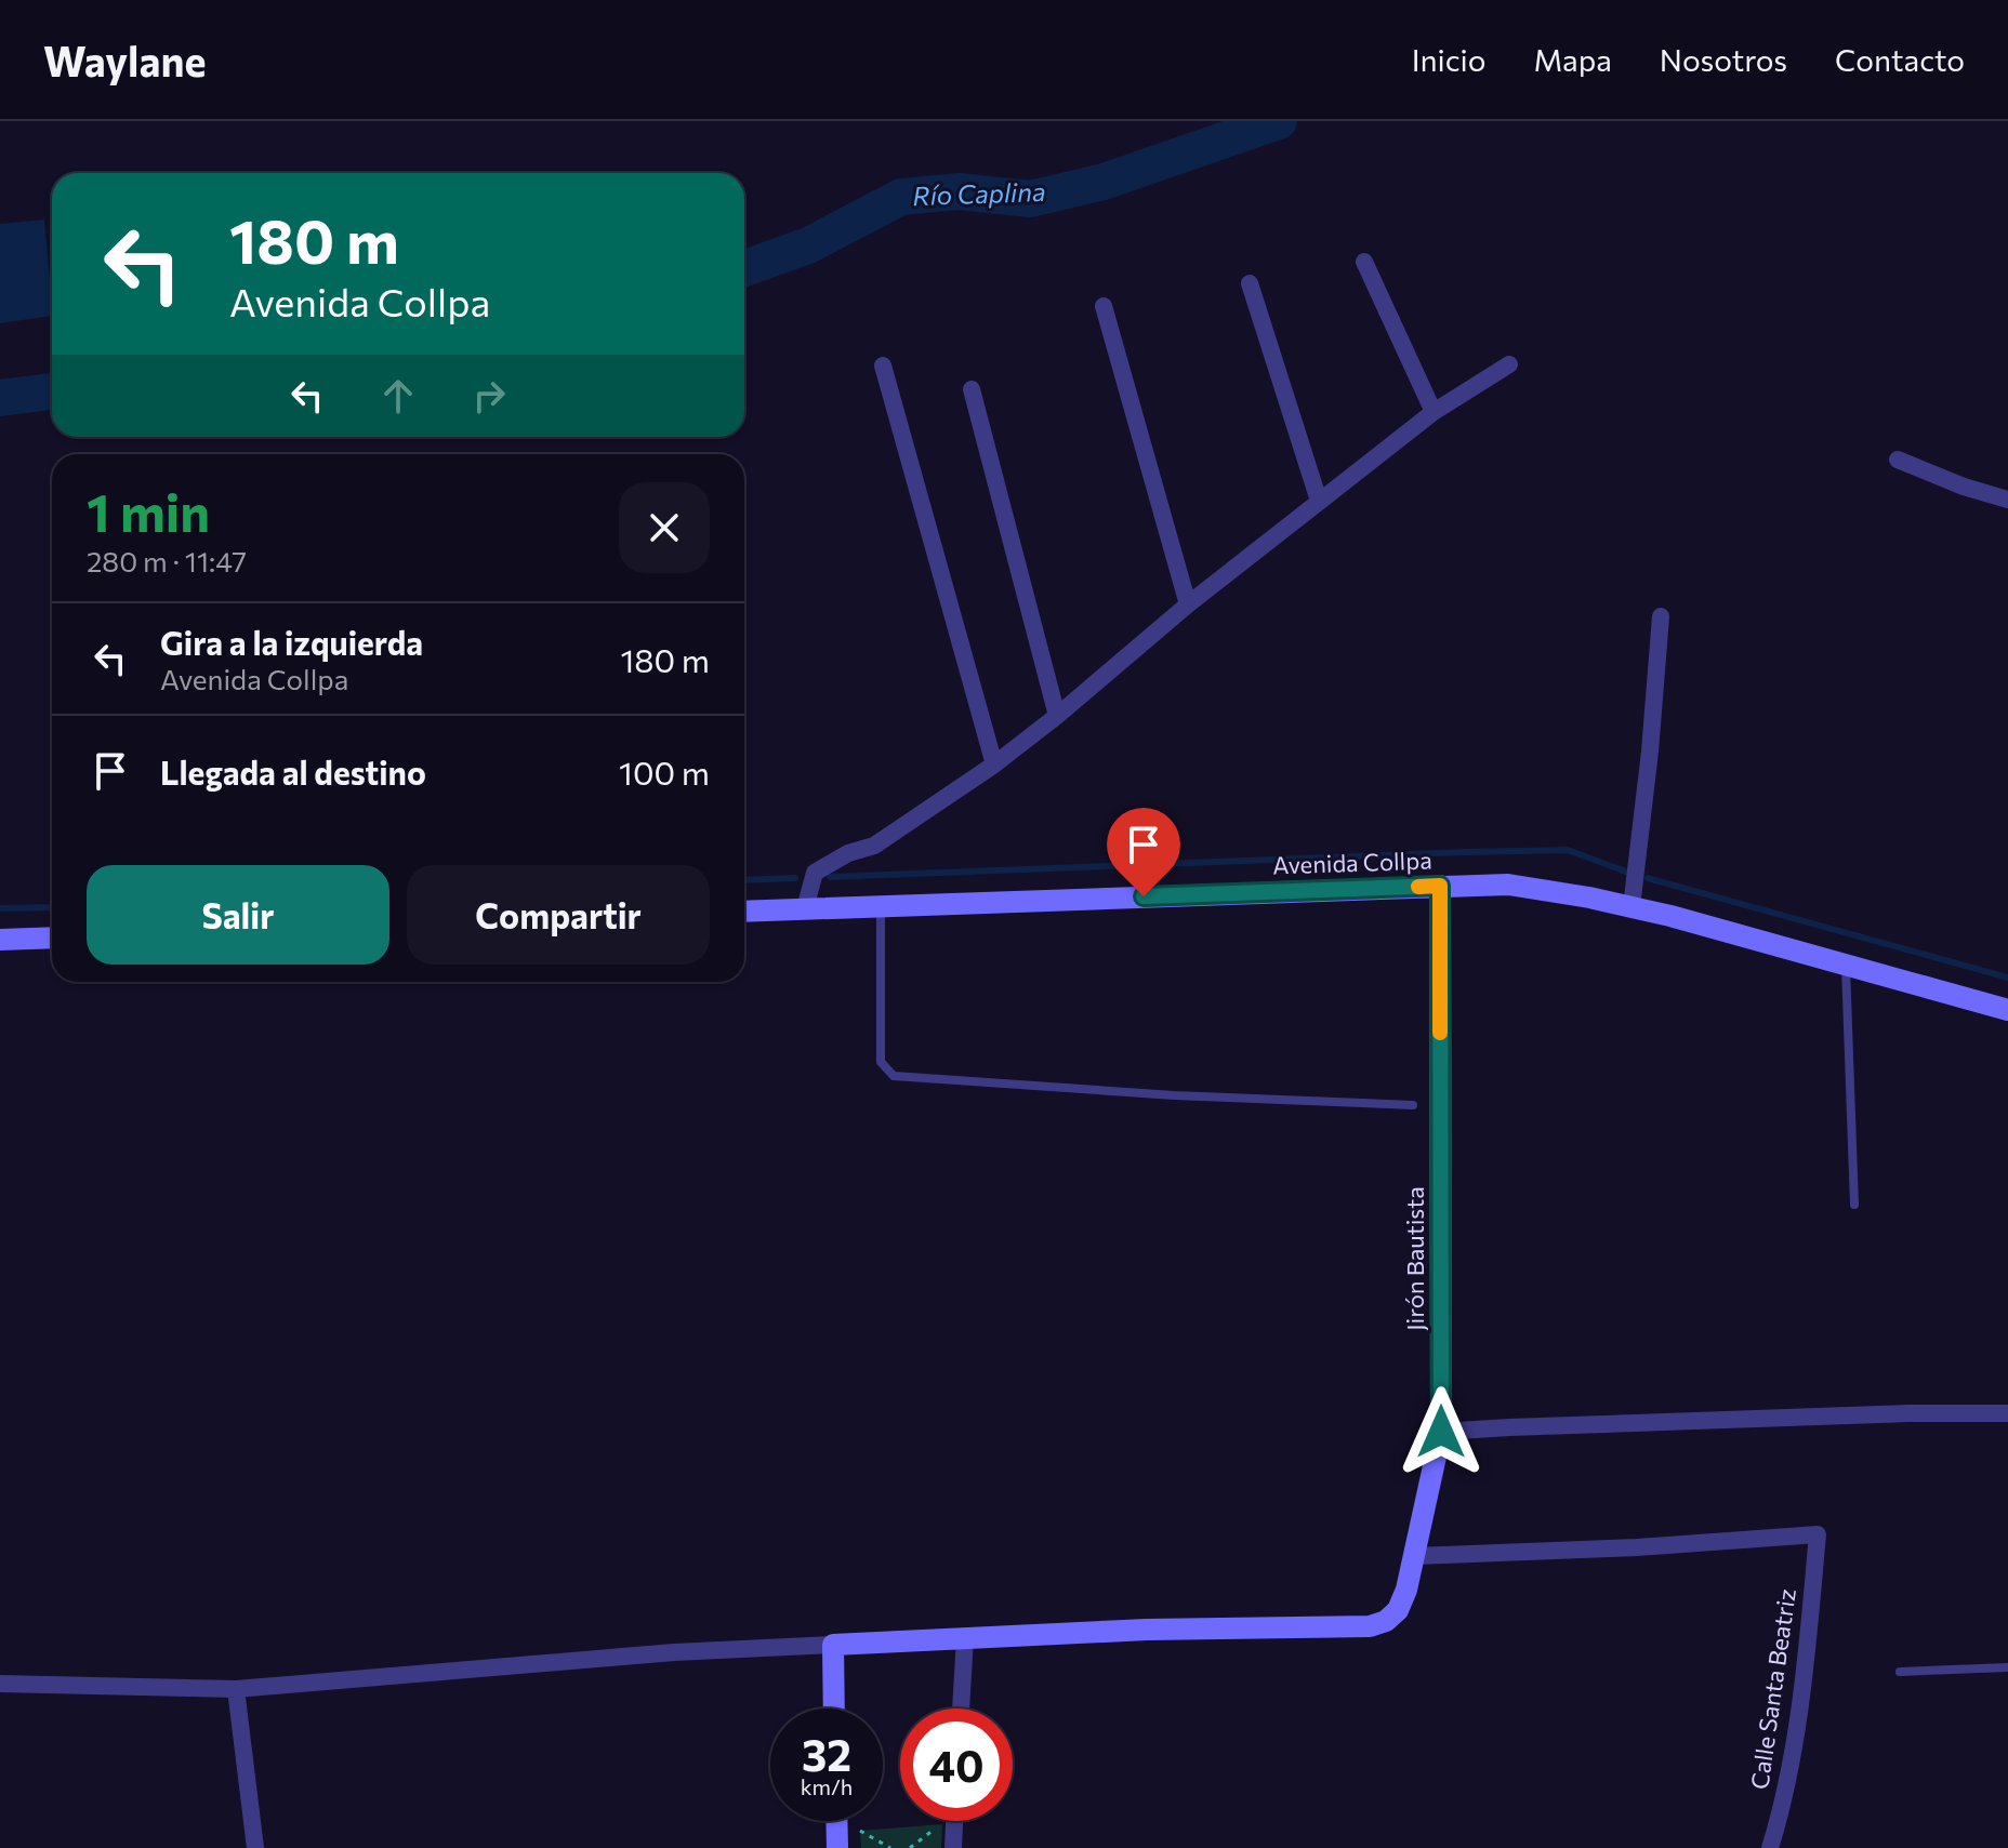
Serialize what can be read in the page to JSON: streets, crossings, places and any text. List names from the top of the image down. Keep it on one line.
{"streets":{"street":["Avenida Collpa","Jirón Bautista","Calle Santa Beatriz"]},"crossings":[["Avenida Collpa","Jirón Bautista"],["Jirón Bautista","Calle Santa Beatriz"]],"water":["Río Caplina"],"page":{"header":"Waylane","nav":["Inicio","Mapa","Nosotros","Contacto"],"turn":["180 m","Avenida Collpa"],"heading":["1 min","280 m · 11:47"],"list":[{"name":"Gira a la izquierda","note":"Avenida Collpa","value":"180 m"},{"name":"Llegada al destino","value":"100 m"}],"buttons":["Salir","Compartir"],"speed":"32 km/h","limit":"40"}}
